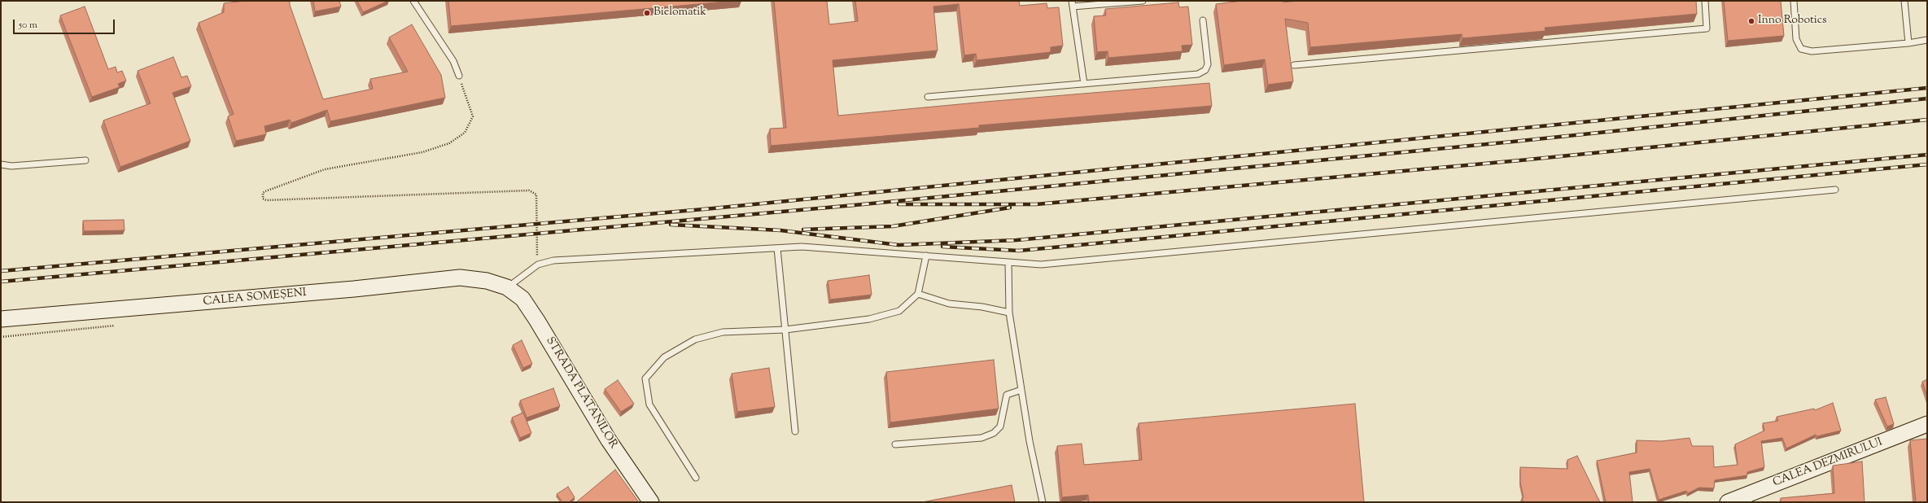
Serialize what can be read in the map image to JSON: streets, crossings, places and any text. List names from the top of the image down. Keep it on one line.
{"streets":{"main road":["CALEA SOMEȘENI","STRADA PLATANILOR","CALEA DEZMIRULUI"]},"crossings":[["CALEA SOMEȘENI","STRADA PLATANILOR"]],"places":["Bielomatik","Inno Robotics"],"scale_bar":"50 m"}
